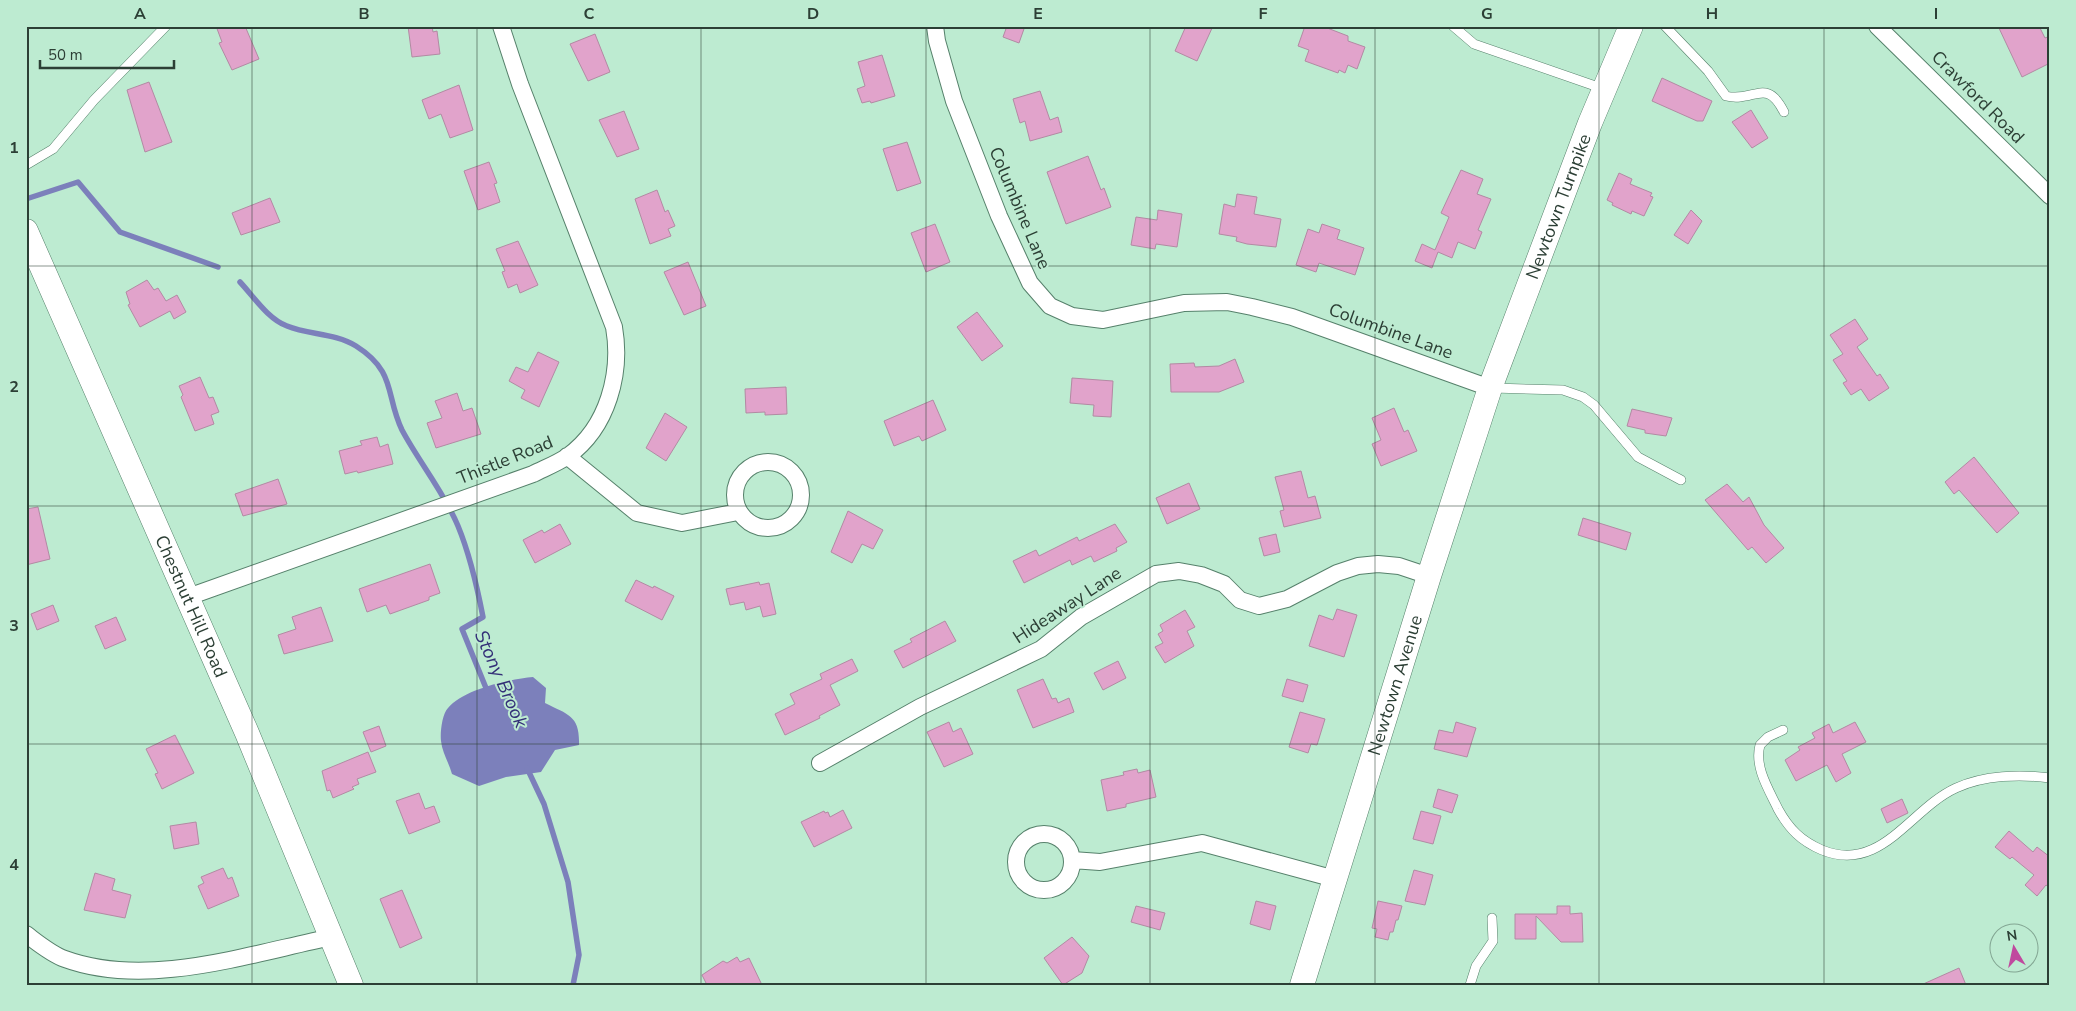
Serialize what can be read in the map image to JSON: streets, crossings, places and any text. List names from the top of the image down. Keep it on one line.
{"streets":{"street":["Crawford Road","Newtown Turnpike","Columbine Lane","Thistle Road","Hideaway Lane","Chestnut Hill Road","Newtown Avenue"]},"crossings":[["Newtown Turnpike","Columbine Lane"],["Newtown Turnpike","Newtown Avenue"],["Columbine Lane","Newtown Avenue"],["Thistle Road","Chestnut Hill Road"],["Hideaway Lane","Newtown Avenue"]],"water":["Stony Brook"],"scale_bar":"50 m","north":"top","grid":{"columns":["A","B","C","D","E","F","G","H","I"],"rows":["1","2","3","4"]}}
